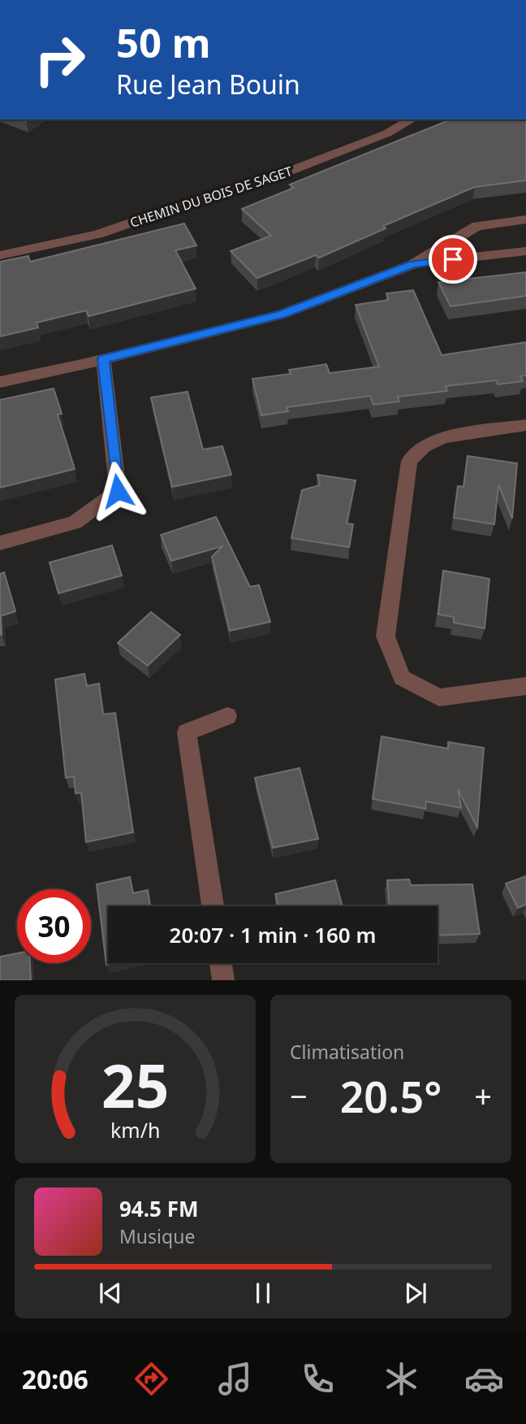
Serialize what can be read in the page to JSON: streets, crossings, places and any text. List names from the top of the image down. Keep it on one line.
{"streets":{"street":["CHEMIN DU BOIS DE SAGET"]},"page":{"turn":["50 m","Rue Jean Bouin"],"limit":"30","trip":"20:07 · 1 min · 160 m","tile":"Climatisation","heat":["−","20.5°","+"],"song":["94.5 FM","Musique"],"tabs":"20:06","gauge":["25","km/h"]}}
